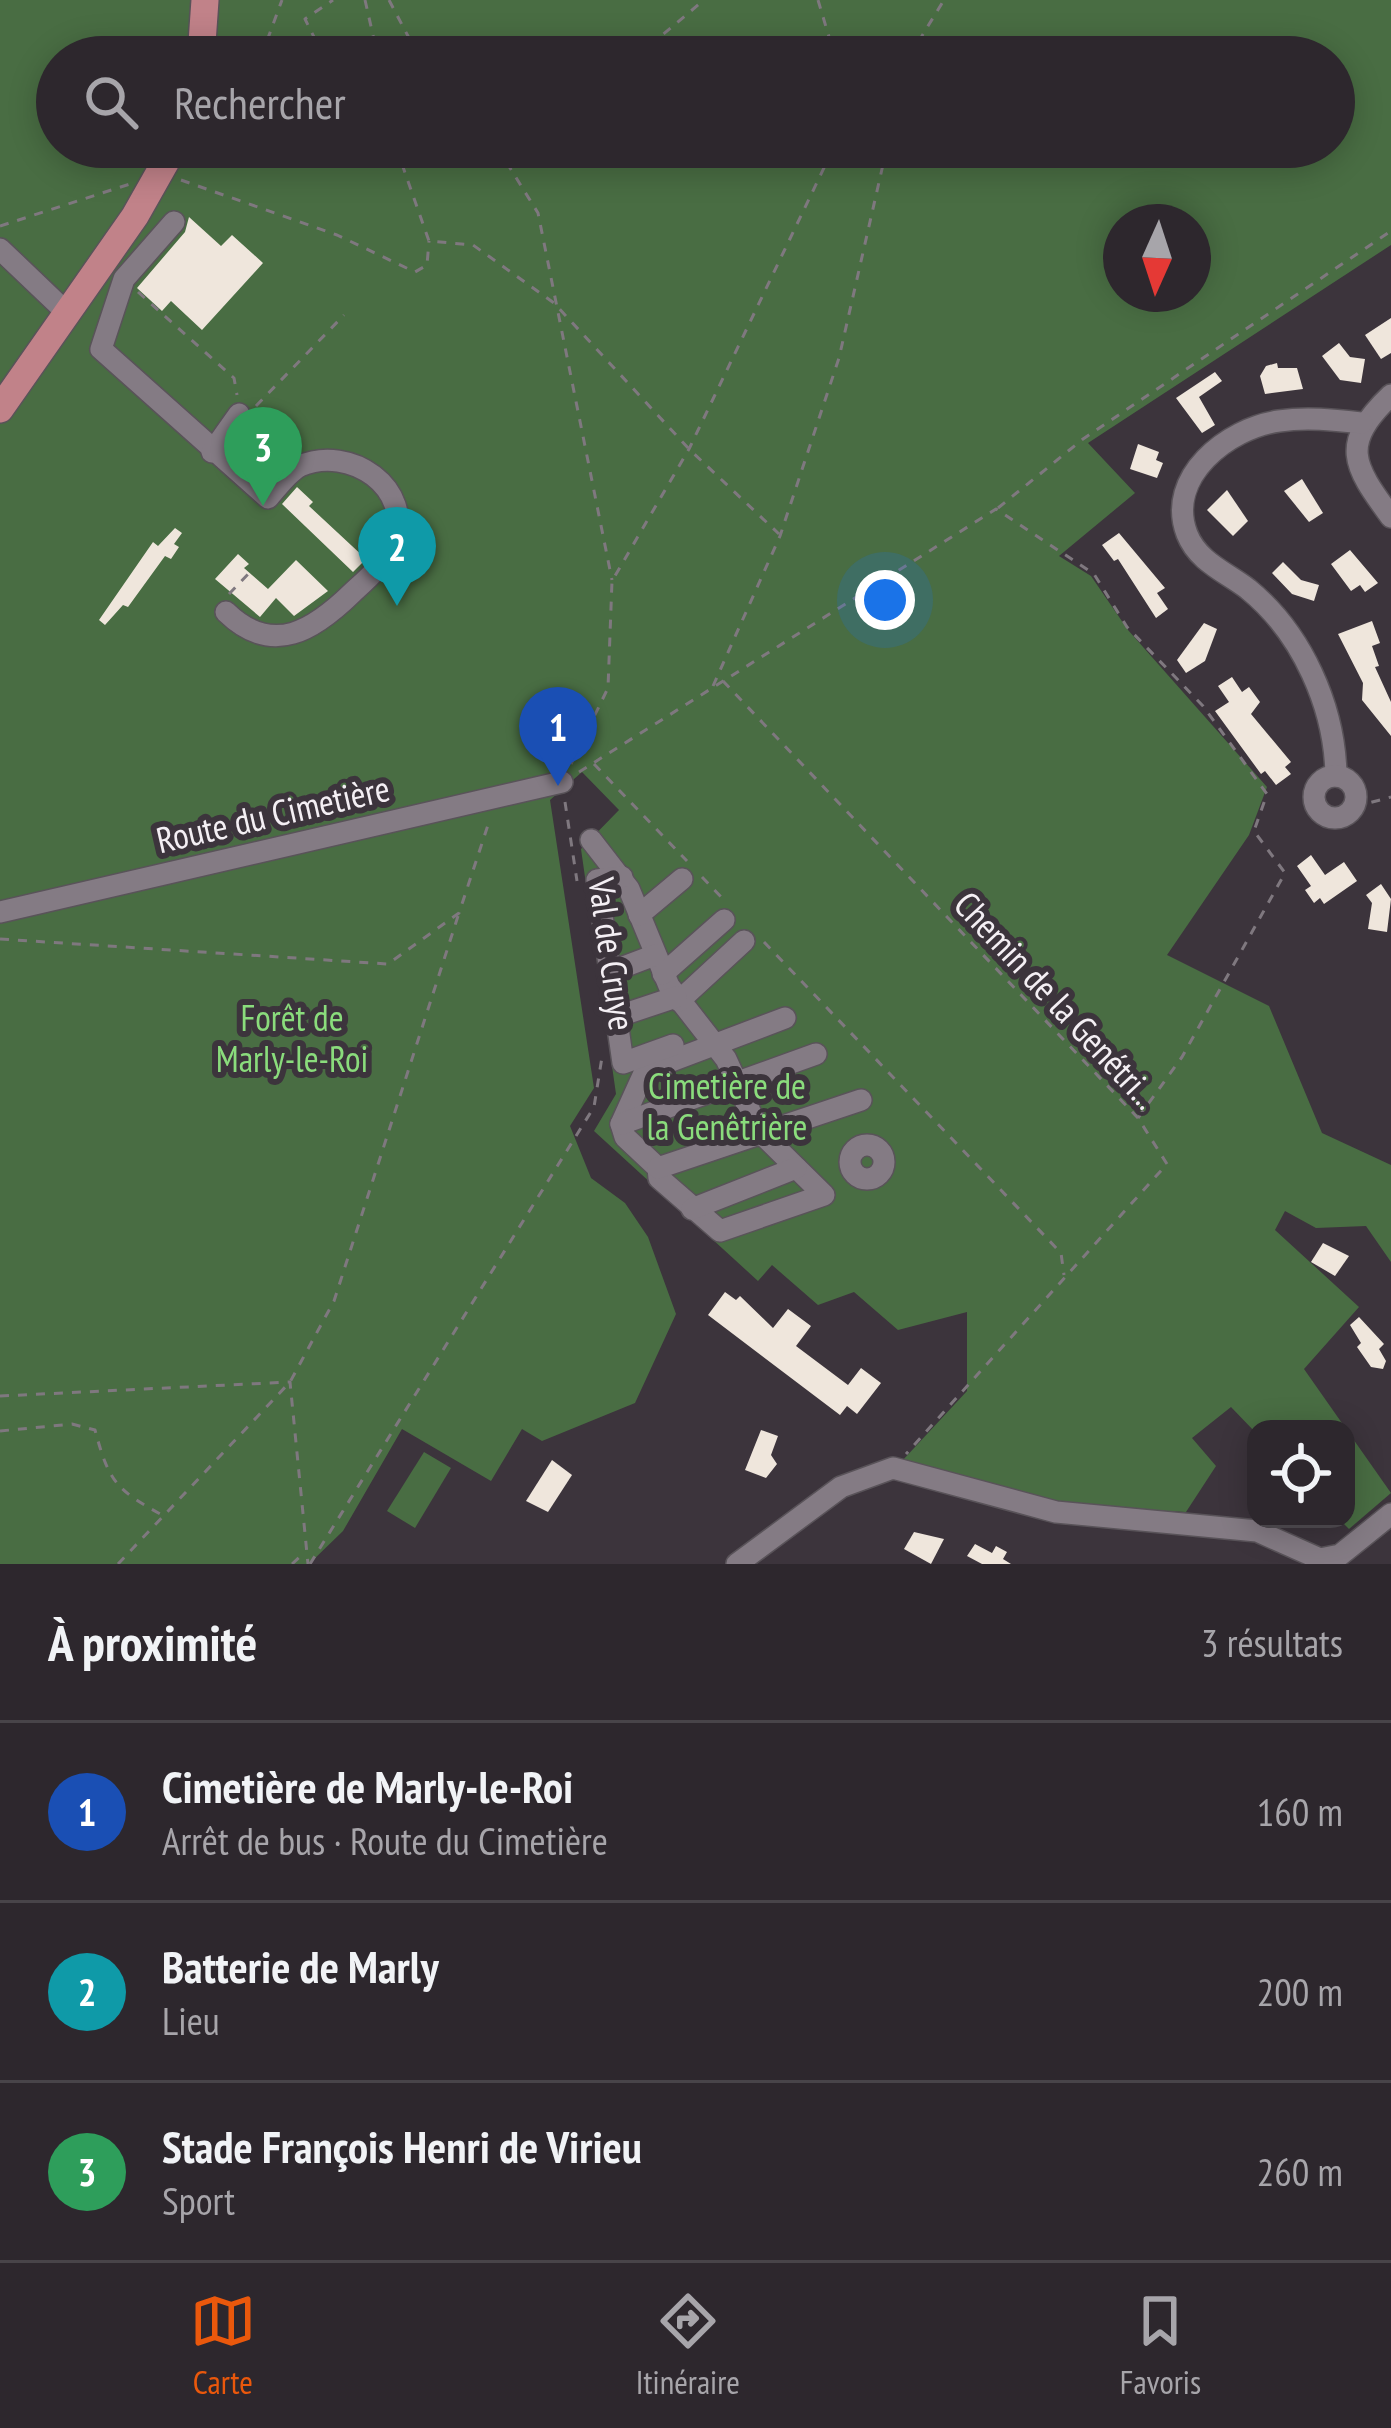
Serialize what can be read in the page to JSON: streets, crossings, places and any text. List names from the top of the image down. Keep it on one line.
{"streets":{"street":["Route du Cimetière"],"path":["Val de Cruye","Chemin de la Genétri..."]},"crossings":[["Route du Cimetière","Val de Cruye"]],"parks":["Forêt de Marly-le-Roi","Cimetière de la Genêtrière"],"north":"bottom","page":{"search":"Rechercher","pins":["3","2","1"],"heading":["À proximité","3 résultats"],"list":[{"mark":"1","name":"Cimetière de Marly-le-Roi","note":"Arrêt de bus · Route du Cimetière","value":"160 m"},{"mark":"2","name":"Batterie de Marly","note":"Lieu","value":"200 m"},{"mark":"3","name":"Stade François Henri de Virieu","note":"Sport","value":"260 m"}],"nav":["Carte","Itinéraire","Favoris"]}}
